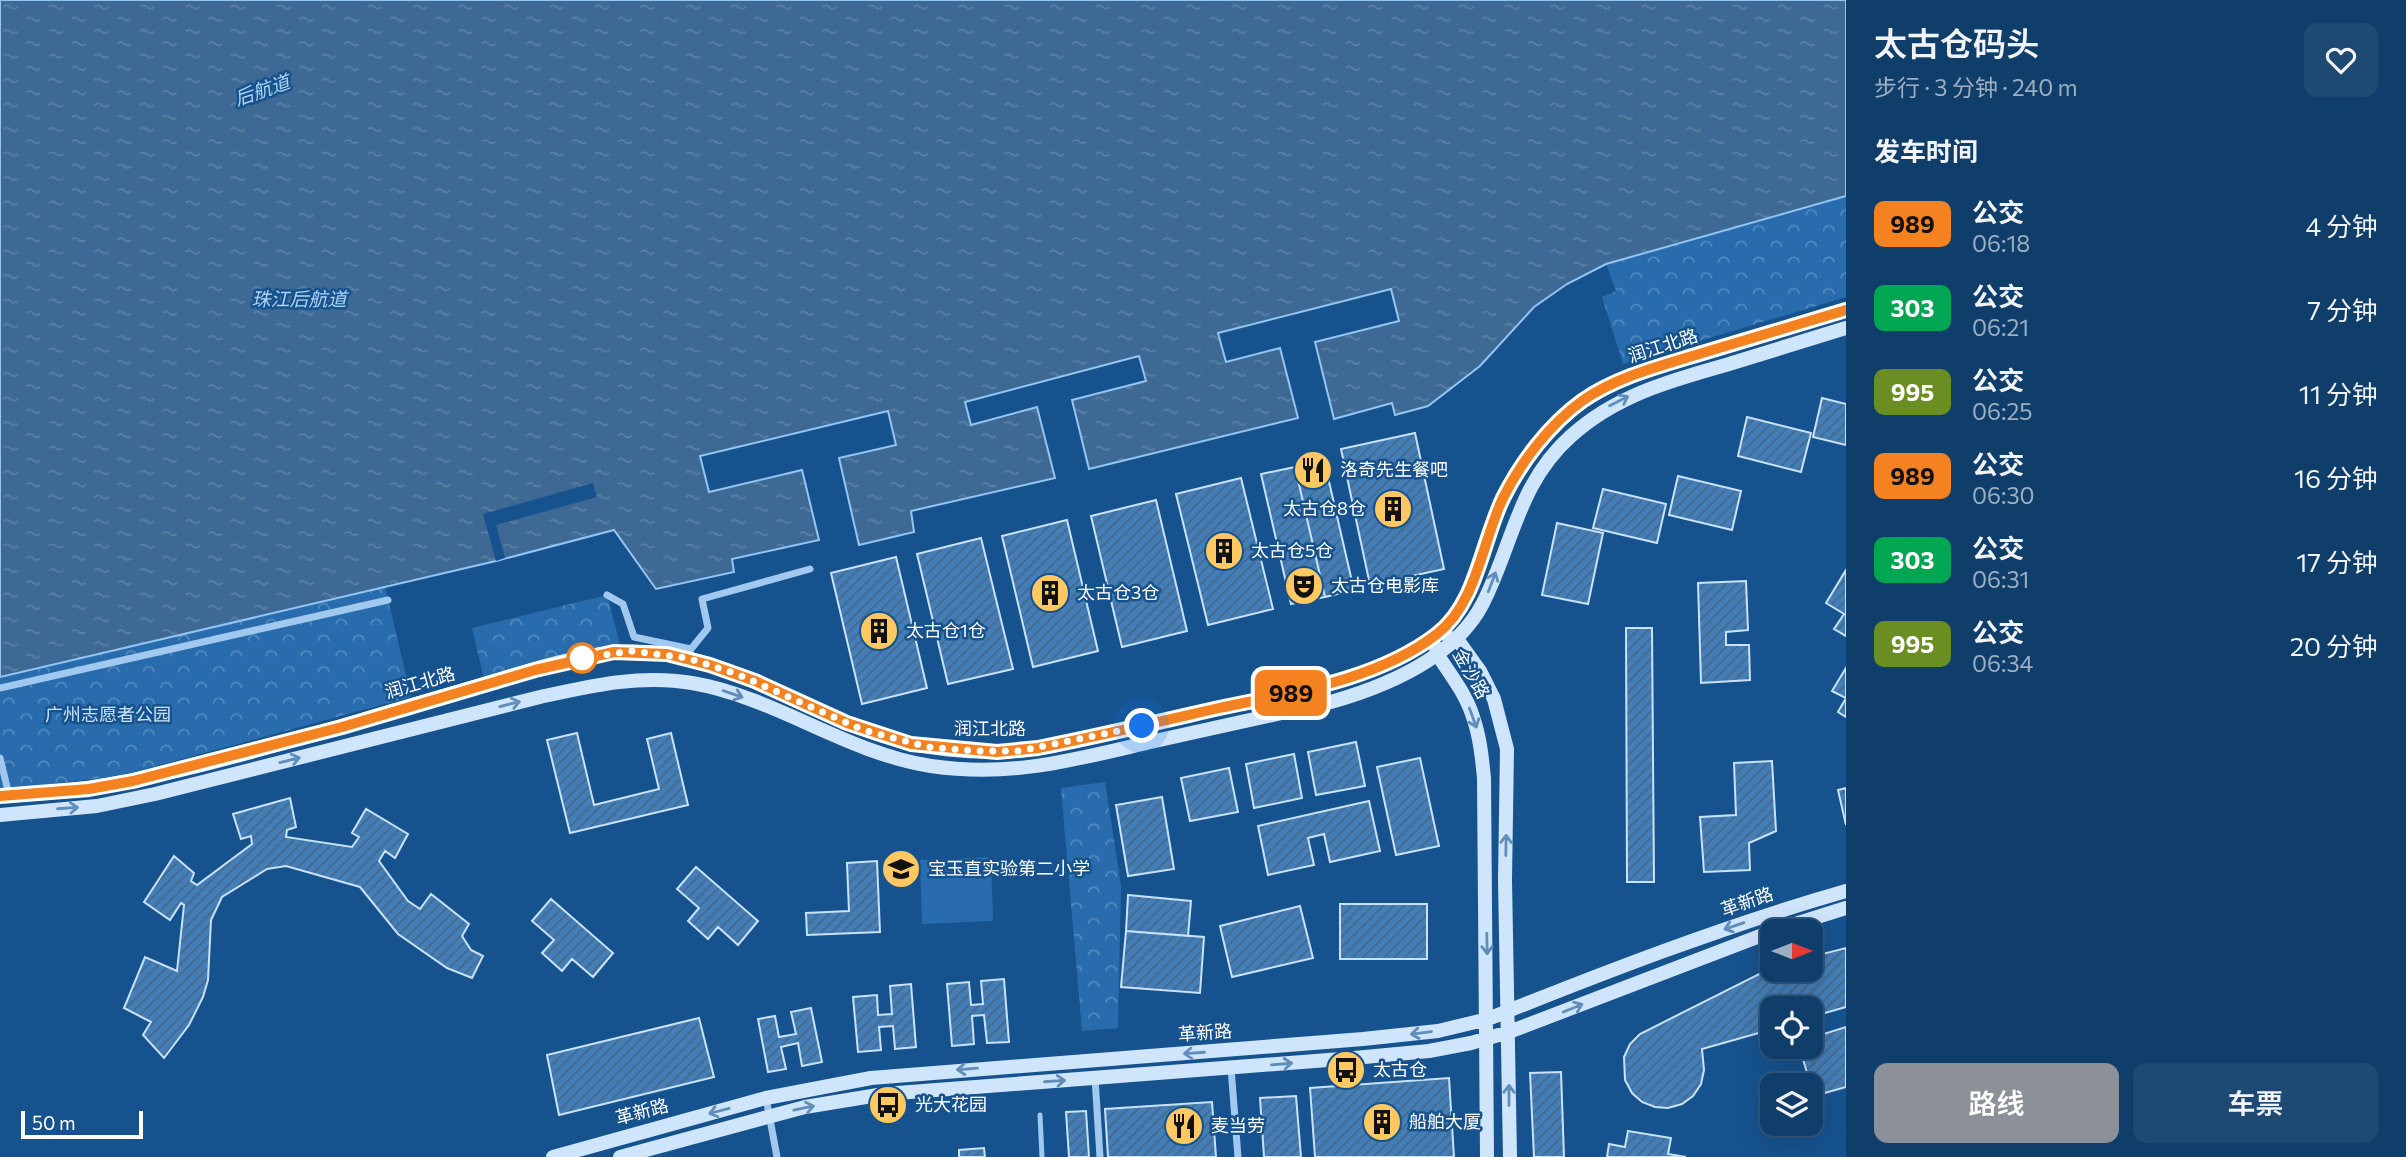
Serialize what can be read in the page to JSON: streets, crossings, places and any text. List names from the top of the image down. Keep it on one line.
{"streets":{"street":["润江北路","金沙路","革新路"]},"crossings":[["润江北路","金沙路"],["金沙路","革新路"]],"water":["后航道","珠江后航道"],"parks":["广州志愿者公园"],"places":{"restaurant":["洛奇先生餐吧","麦当劳"],"building":["太古仓8仓","太古仓5仓","太古仓3仓","太古仓1仓","船舶大厦"],"theatre":["太古仓电影库"],"school or university":["宝玉直实验第二小学"],"bus stop":["太古仓","光大花园"]},"lines":["bus line 989"],"scale_bar":"50 m","north":"right","page":{"on_map":"989","heading":[["太古仓码头","步行 · 3 分钟 · 240 m"],"发车时间"],"list":[{"mark":"989","name":"公交","note":"06:18","value":"4 分钟"},{"mark":"303","name":"公交","note":"06:21","value":"7 分钟"},{"mark":"995","name":"公交","note":"06:25","value":"11 分钟"},{"mark":"989","name":"公交","note":"06:30","value":"16 分钟"},{"mark":"303","name":"公交","note":"06:31","value":"17 分钟"},{"mark":"995","name":"公交","note":"06:34","value":"20 分钟"}],"buttons":["路线","车票"],"scale":"50 m"}}
